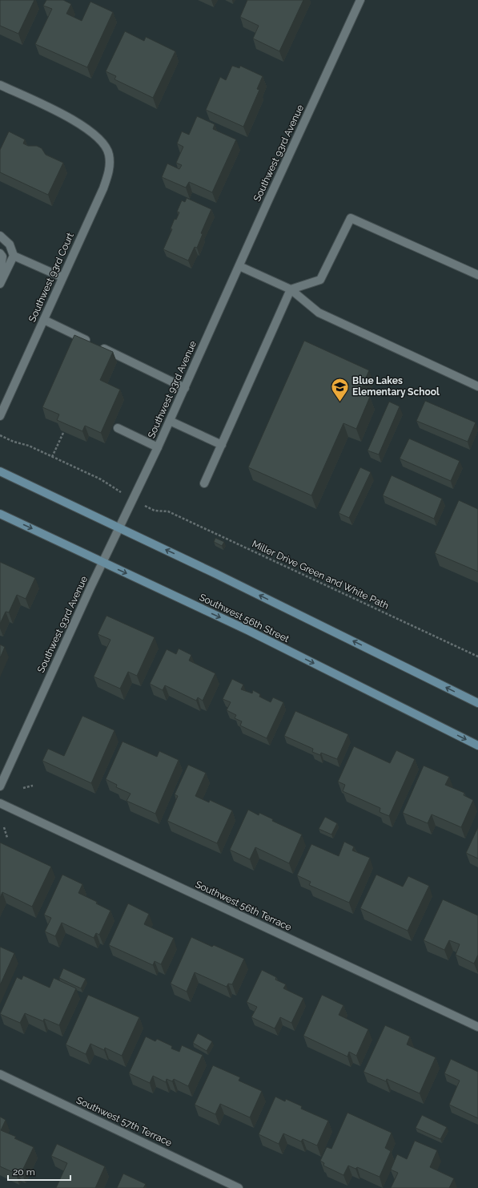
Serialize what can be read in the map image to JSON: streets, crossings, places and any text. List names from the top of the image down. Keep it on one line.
{"streets":{"main road":["Southwest 56th Street"],"street":["Southwest 93rd Avenue","Southwest 93rd Court","Southwest 56th Terrace","Southwest 57th Terrace"],"path":["Miller Drive Green and White Path"]},"crossings":[["Southwest 93rd Avenue","Southwest 56th Street"]],"places":{"school or university":["Blue Lakes Elementary School"]},"scale_bar":"20 m"}
